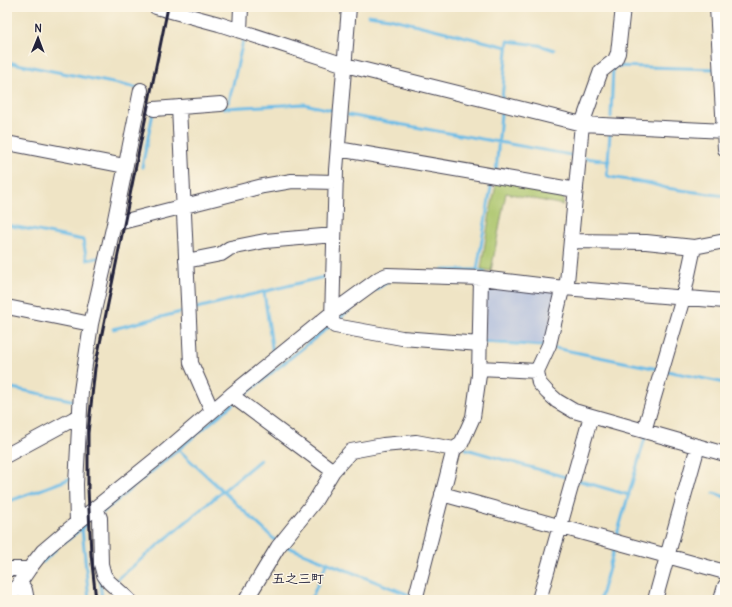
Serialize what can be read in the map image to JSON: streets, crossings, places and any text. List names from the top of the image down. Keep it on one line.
{"districts":["五之三町"],"north":"top"}
